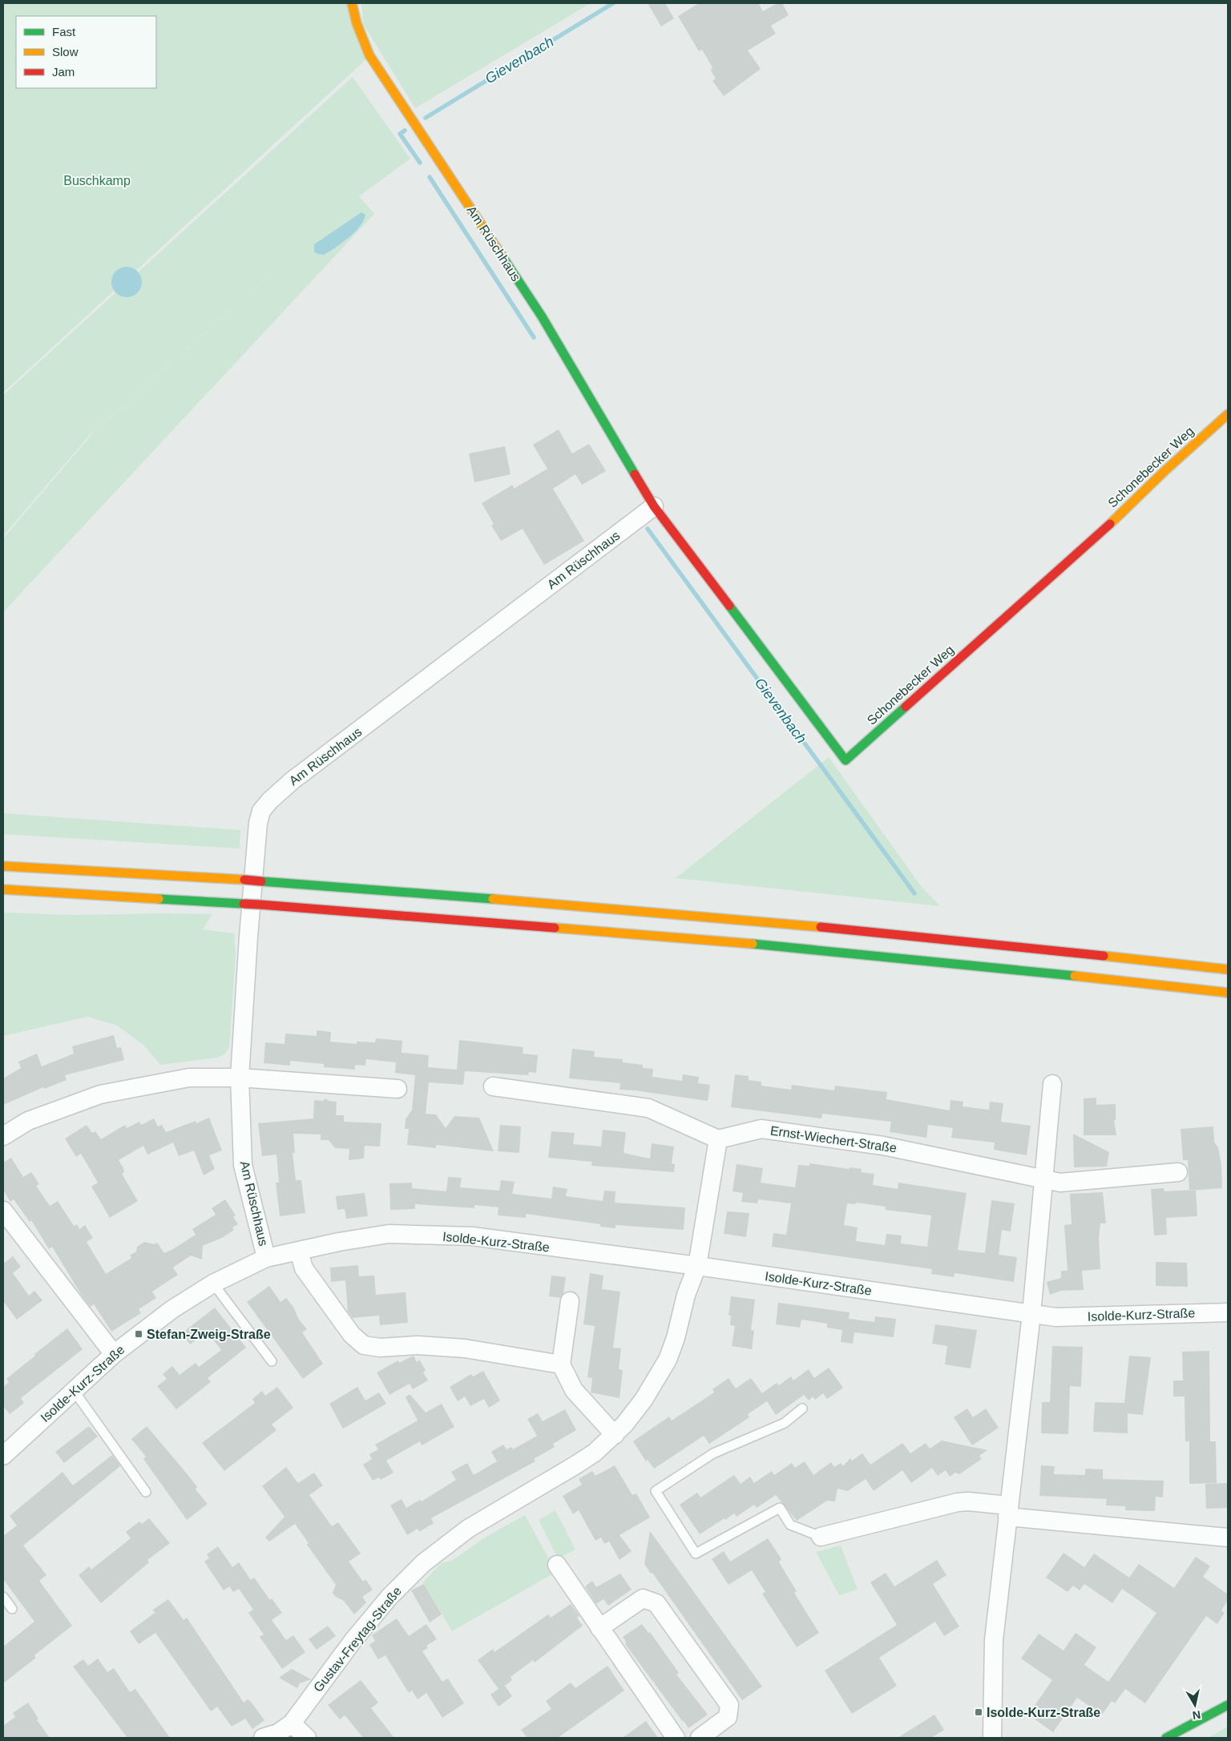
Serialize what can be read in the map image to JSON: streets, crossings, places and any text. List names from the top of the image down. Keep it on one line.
{"streets":{"main road":["Am Rüschhaus","Schonebecker Weg"],"street":["Ernst-Wiechert-Straße","Isolde-Kurz-Straße","Gustav-Freytag-Straße"]},"crossings":[["Am Rüschhaus","Schonebecker Weg"],["Am Rüschhaus","Isolde-Kurz-Straße"],["Ernst-Wiechert-Straße","Gustav-Freytag-Straße"],["Isolde-Kurz-Straße","Gustav-Freytag-Straße"]],"water":["Gievenbach"],"parks":["Buschkamp"],"places":{"transit":["Stefan-Zweig-Straße","Isolde-Kurz-Straße"]},"legend":["Fast","Slow","Jam"],"north":"bottom"}
